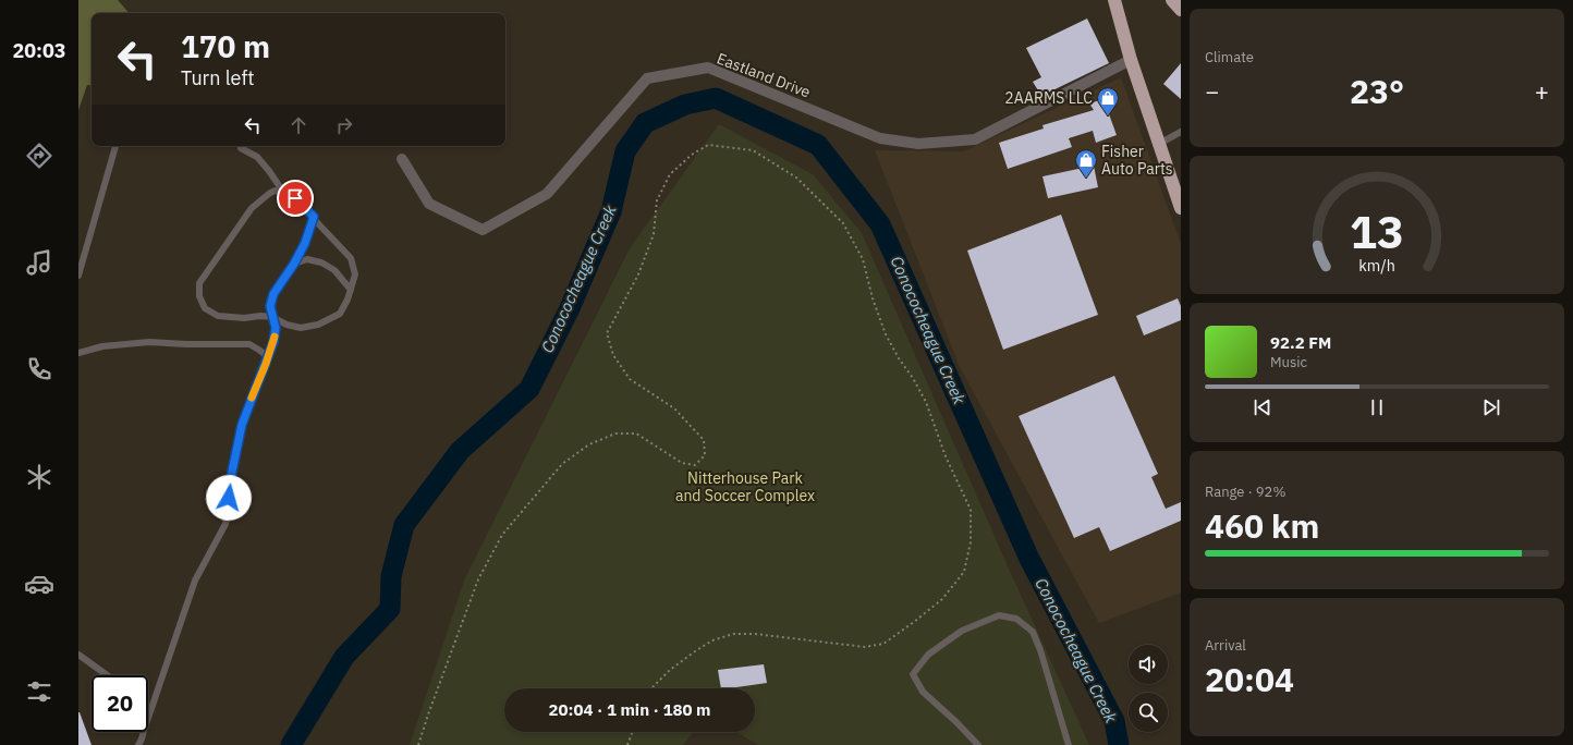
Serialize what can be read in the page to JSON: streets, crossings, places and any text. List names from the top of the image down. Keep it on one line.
{"streets":{"street":["Eastland Drive"]},"water":["Conococheague Creek"],"parks":["Nitterhouse Park and Soccer Complex"],"places":{"shop":["2AARMS LLC","Fisher Auto Parts"]},"page":{"tabs":"20:03","tile":["Climate",["Range · 92%","460 km"],["Arrival","20:04"]],"turn":["170 m","Turn left"],"heat":["−","23°","+"],"song":["92.2 FM","Music"],"limit":"20","trip":"20:04 · 1 min · 180 m","gauge":["13","km/h"]}}
